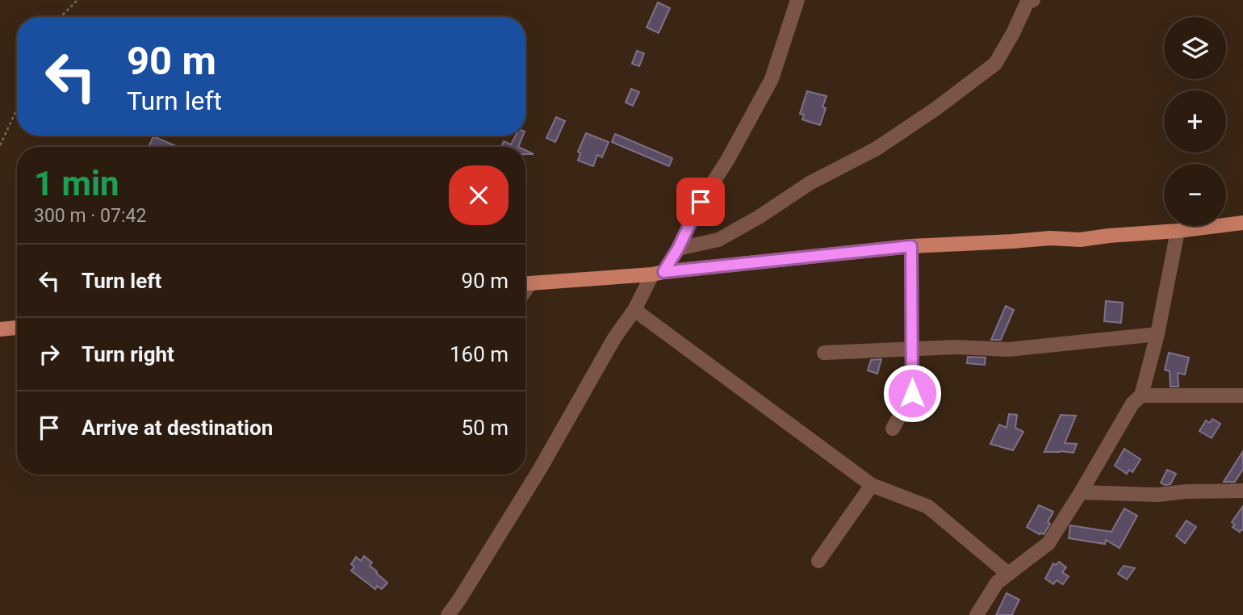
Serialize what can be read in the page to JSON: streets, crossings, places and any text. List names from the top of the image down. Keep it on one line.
{"page":{"map_buttons":["+","−"],"turn":["90 m","Turn left"],"heading":["1 min","300 m · 07:42"],"list":[{"name":"Turn left","value":"90 m"},{"name":"Turn right","value":"160 m"},{"name":"Arrive at destination","value":"50 m"}]}}
